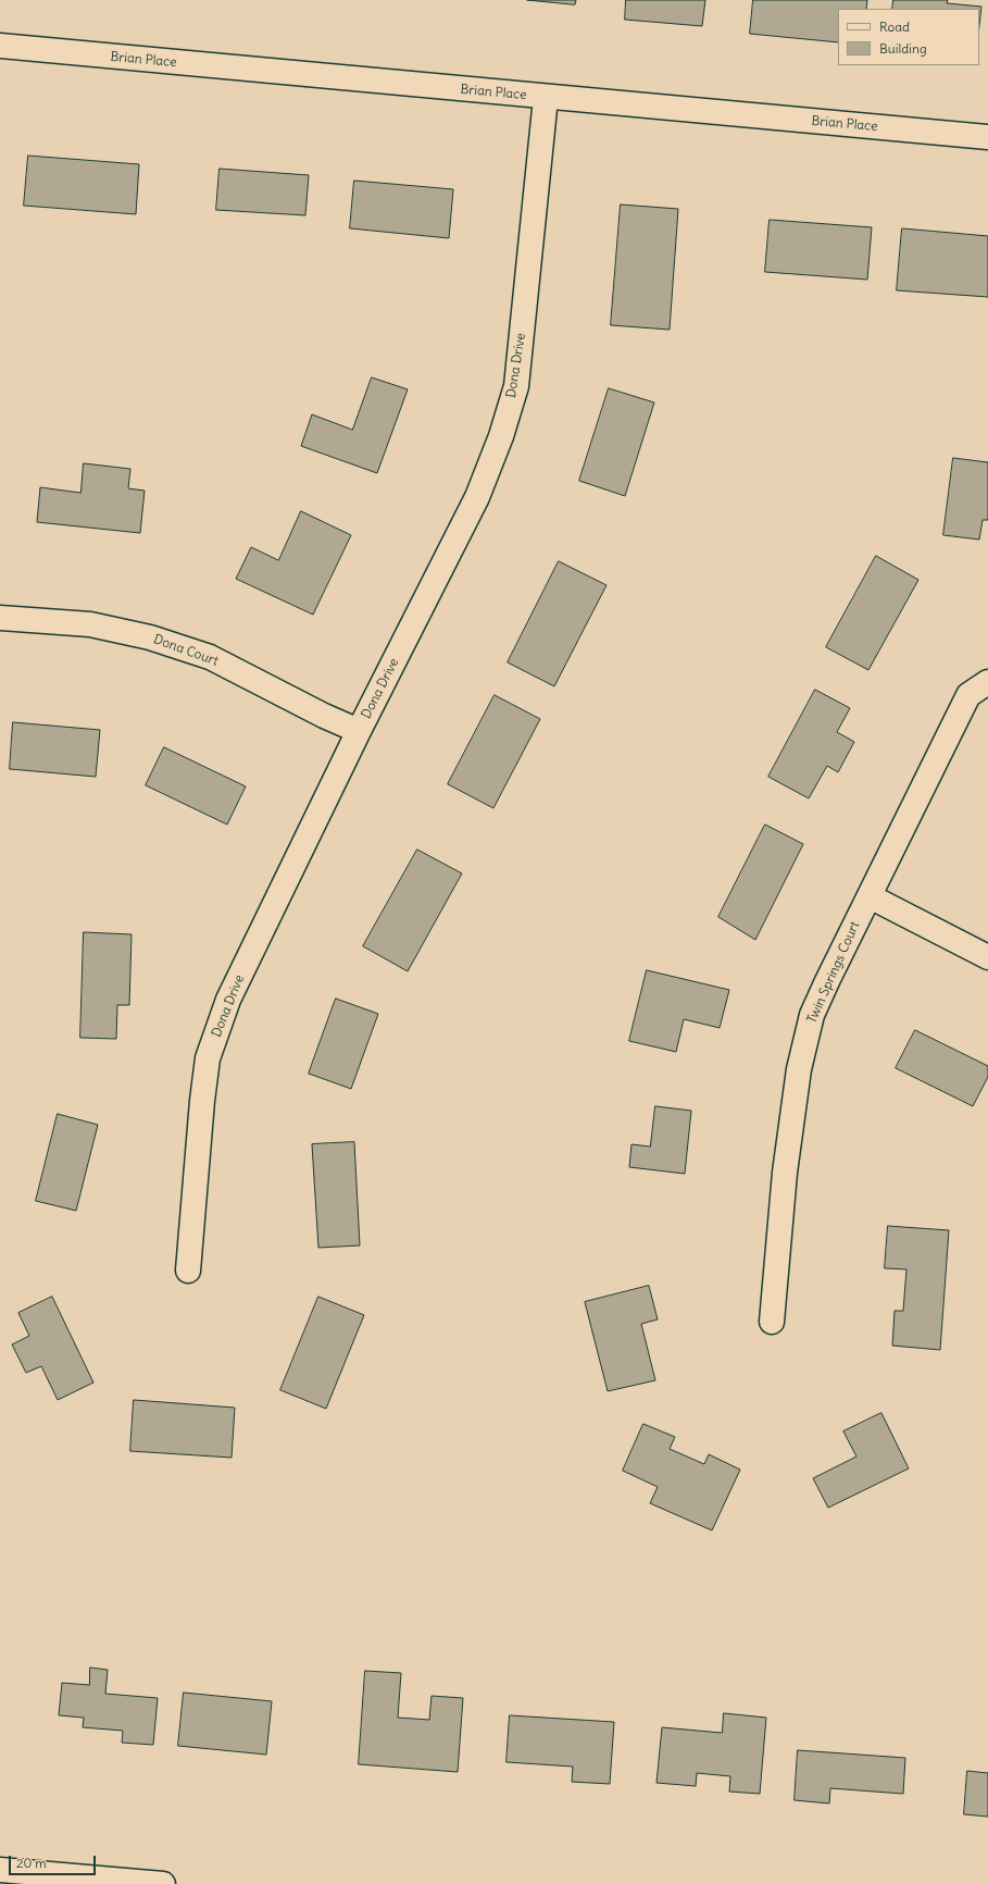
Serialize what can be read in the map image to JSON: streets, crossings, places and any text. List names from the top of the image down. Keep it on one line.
{"streets":{"street":["Brian Place","Dona Drive","Dona Court","Twin Springs Court"]},"crossings":[["Brian Place","Dona Drive"],["Dona Drive","Dona Court"]],"legend":["Road","Building"],"scale_bar":"20 m"}
